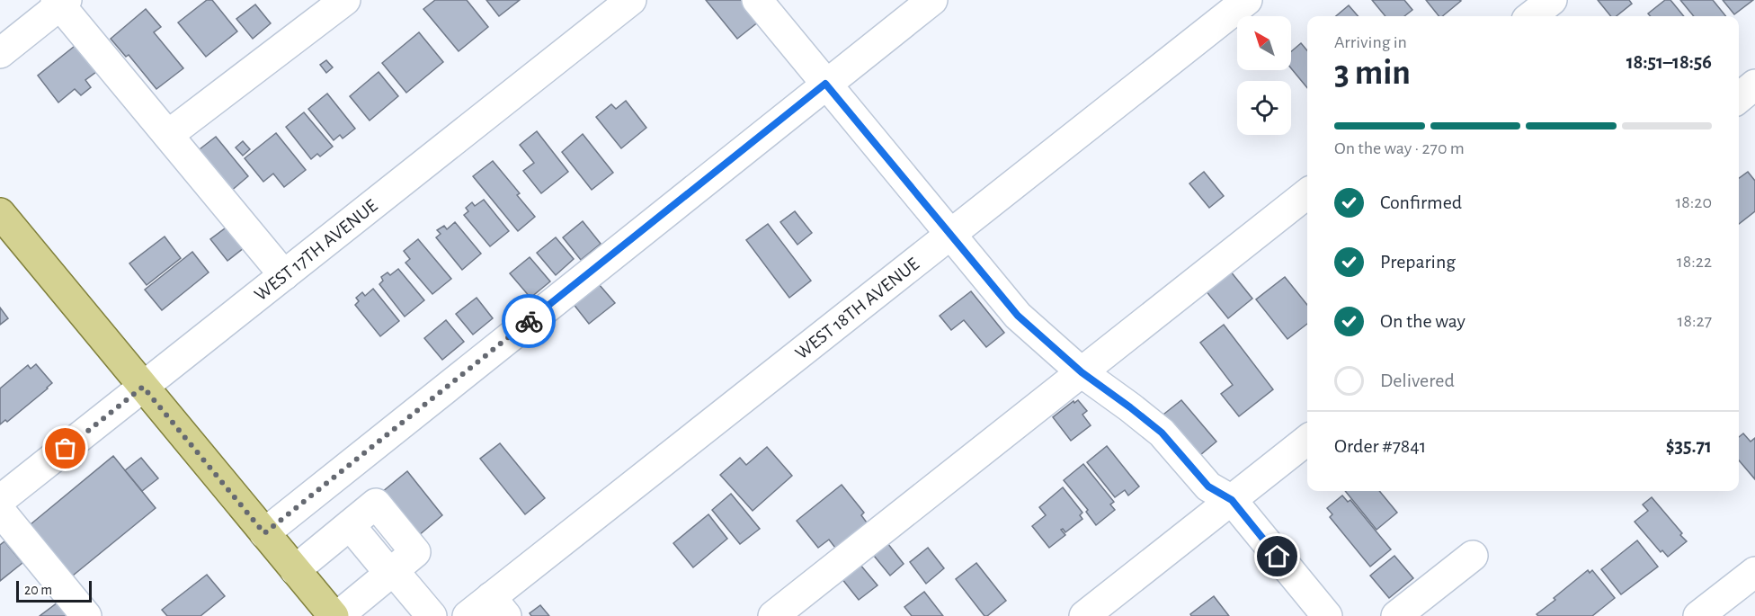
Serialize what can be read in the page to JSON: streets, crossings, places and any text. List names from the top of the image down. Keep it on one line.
{"streets":{"street":["WEST 17TH AVENUE","WEST 18TH AVENUE"]},"scale_bar":"20 m","north":"top left","page":{"heading":["3 min","Arriving in","18:51–18:56"],"panel":["Order #7841","$35.71"],"bar":"On the way · 270 m","list":[["Confirmed","18:20"],["Preparing","18:22"],["On the way","18:27"],"Delivered"],"scale":"20 m"}}
